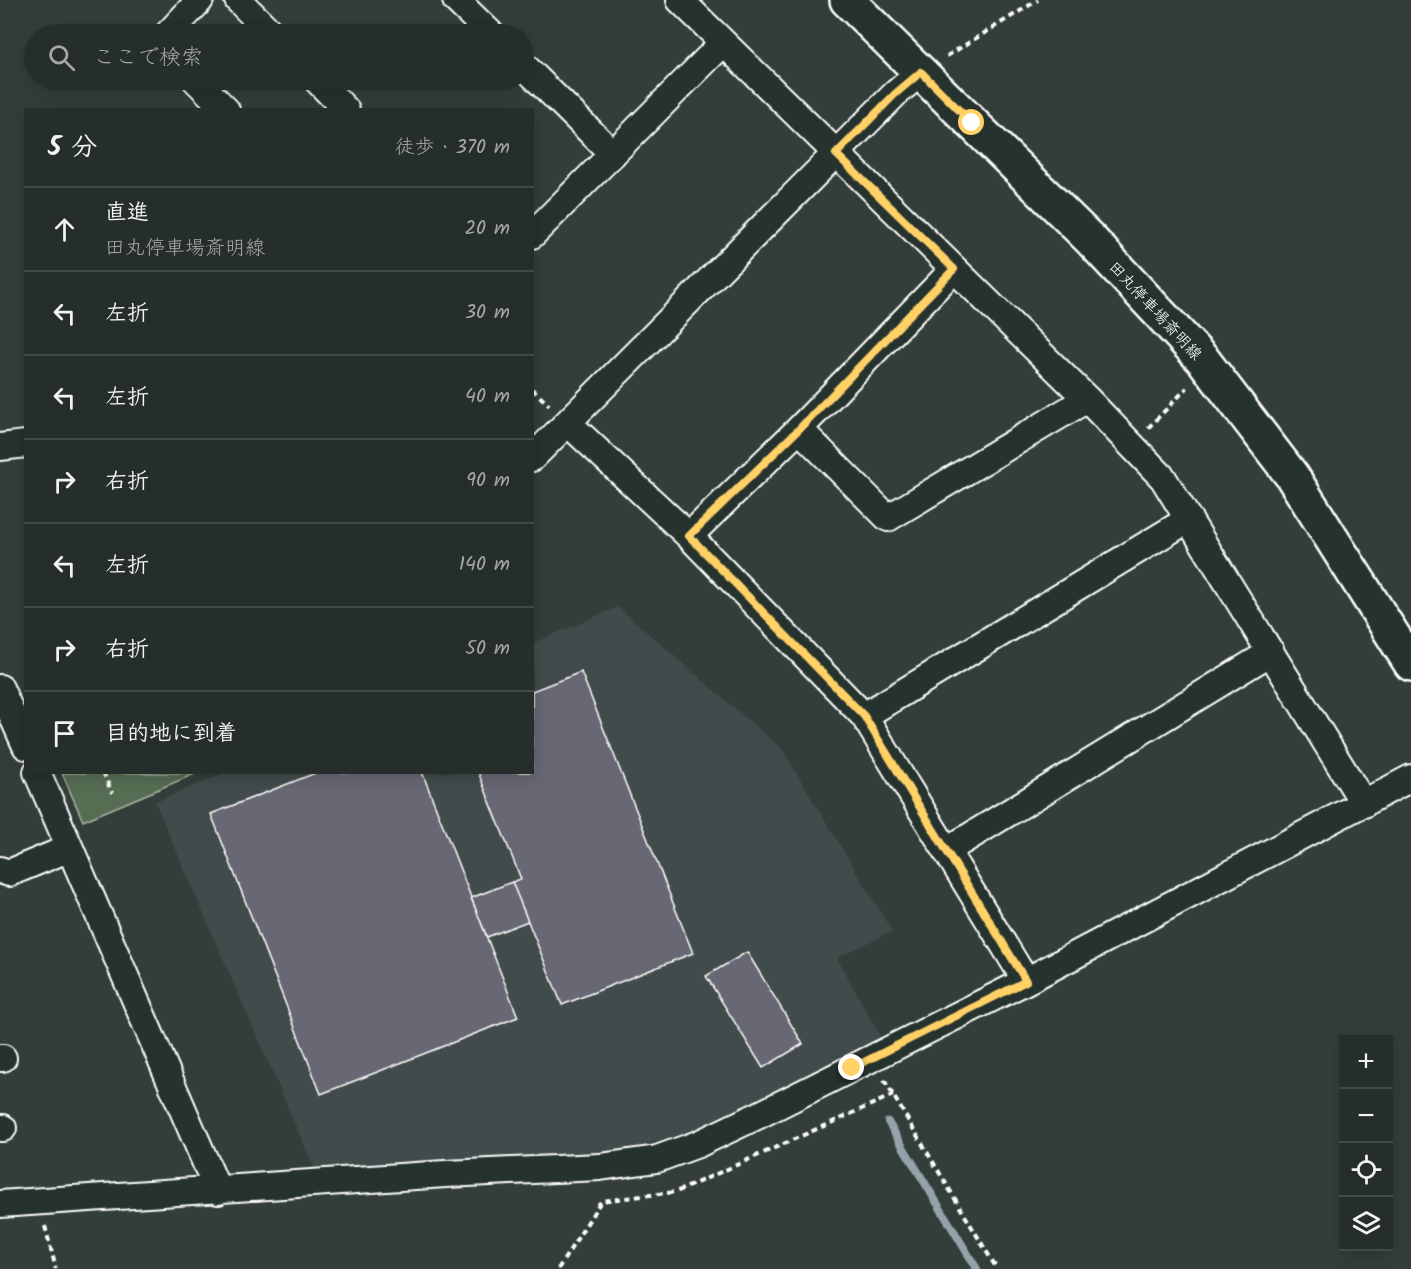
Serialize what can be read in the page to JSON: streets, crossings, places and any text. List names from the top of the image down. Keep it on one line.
{"streets":{"main road":["田丸停車場斎明線"]},"page":{"search":"ここで検索","heading":["5 分","徒歩 · 370 m"],"list":[["直進","田丸停車場斎明線","20 m"],["左折","30 m"],["左折","40 m"],["右折","90 m"],["左折","140 m"],["右折","50 m"],"目的地に到着"],"map_buttons":["+","−"]}}
